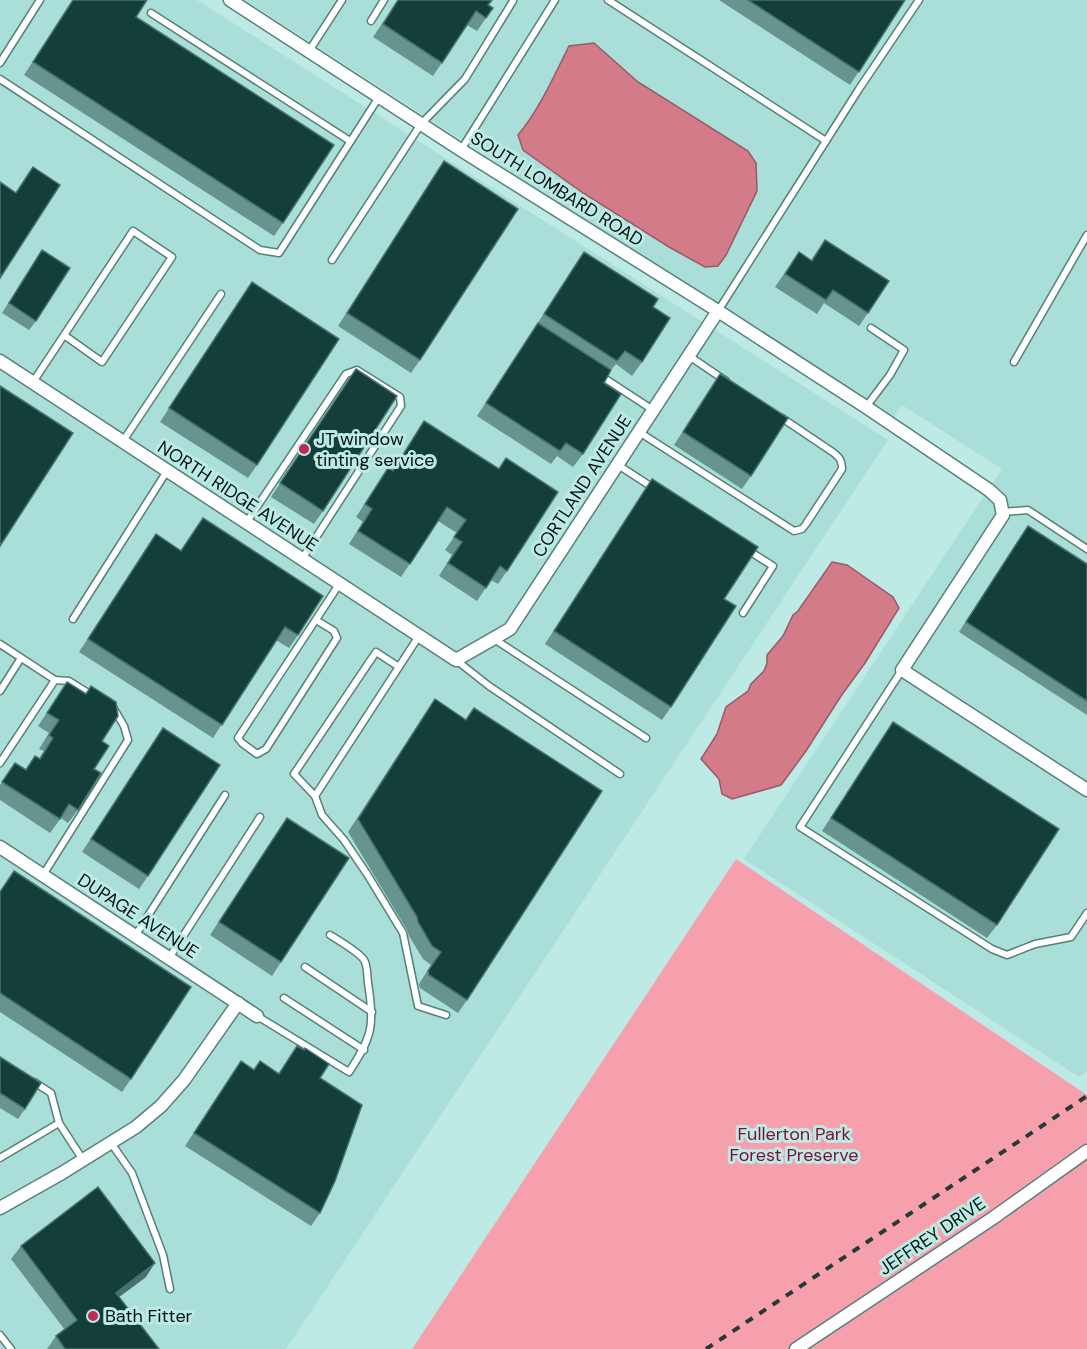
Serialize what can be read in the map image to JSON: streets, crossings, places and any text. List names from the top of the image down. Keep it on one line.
{"streets":{"street":["SOUTH LOMBARD ROAD","CORTLAND AVENUE","NORTH RIDGE AVENUE","DUPAGE AVENUE","JEFFREY DRIVE"]},"crossings":[["SOUTH LOMBARD ROAD","CORTLAND AVENUE"],["CORTLAND AVENUE","NORTH RIDGE AVENUE"]],"parks":["Fullerton Park Forest Preserve"],"places":["JT window tinting service","Bath Fitter"]}
